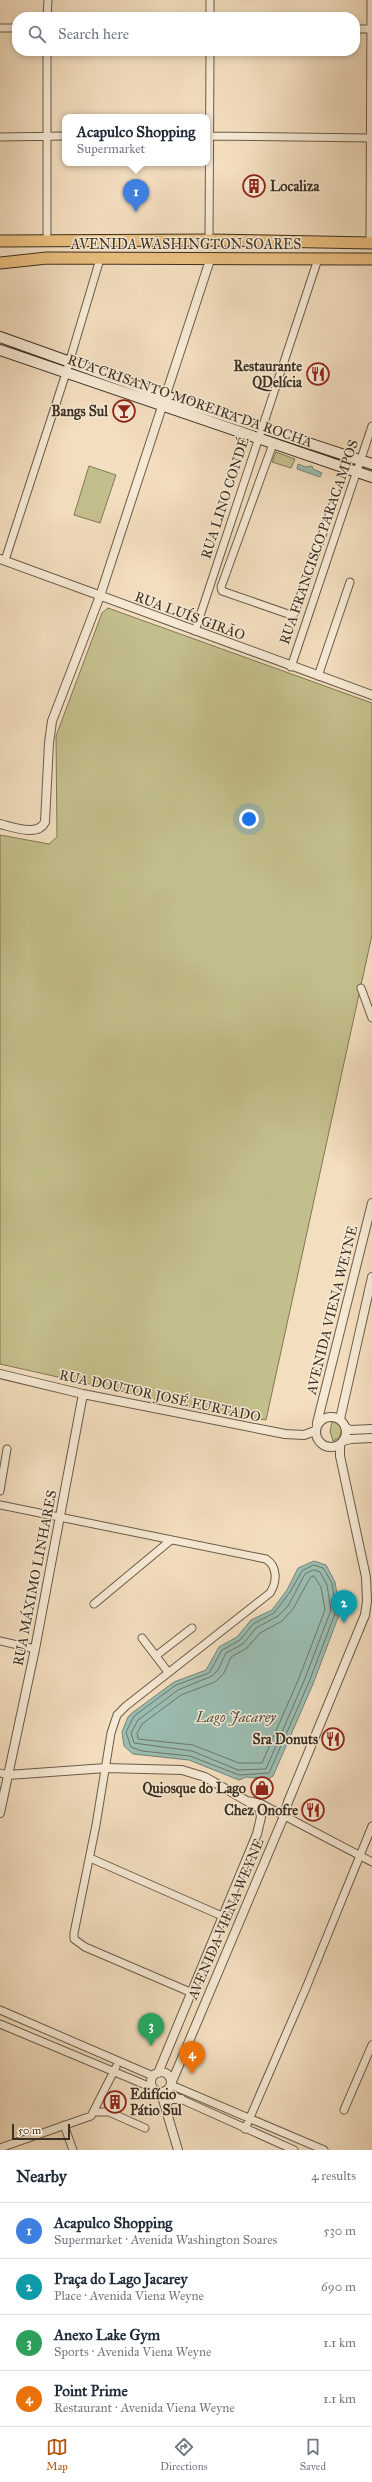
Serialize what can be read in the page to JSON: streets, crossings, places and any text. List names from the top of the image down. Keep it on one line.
{"streets":{"highway":["AVENIDA WASHINGTON SOARES"],"main road":["RUA CRISANTO MOREIRA DA ROCHA"],"street":["RUA LINO CONDÉ","RUA FRANCISCO PARACAMPOS","RUA LUÍS GIRÃO","AVENIDA VIENA WEYNE","RUA DOUTOR JOSÉ FURTADO","RUA MÁXIMO LINHARES"]},"crossings":[["AVENIDA WASHINGTON SOARES","RUA LINO CONDÉ"],["RUA CRISANTO MOREIRA DA ROCHA","RUA LINO CONDÉ"],["RUA CRISANTO MOREIRA DA ROCHA","RUA FRANCISCO PARACAMPOS"],["RUA LINO CONDÉ","RUA LUÍS GIRÃO"],["RUA FRANCISCO PARACAMPOS","RUA LUÍS GIRÃO"],["AVENIDA VIENA WEYNE","RUA DOUTOR JOSÉ FURTADO"],["RUA DOUTOR JOSÉ FURTADO","RUA MÁXIMO LINHARES"]],"water":["Lago Jacarey"],"places":{"building":["Localiza","Edifício Pátio Sul"],"restaurant":["Restaurante QDelícia","Sra Donuts","Chez Onofre"],"bar":["Bangs Sul"],"shop":["Quiosque do Lago"]},"scale_bar":"50 m","page":{"search":"Search here","popup":["Acapulco Shopping","Supermarket"],"pins":["1","2","3","4"],"scale":"50 m","heading":["Nearby","4 results"],"list":[{"mark":"1","name":"Acapulco Shopping","note":"Supermarket · Avenida Washington Soares","value":"530 m"},{"mark":"2","name":"Praça do Lago Jacarey","note":"Place · Avenida Viena Weyne","value":"690 m"},{"mark":"3","name":"Anexo Lake Gym","note":"Sports · Avenida Viena Weyne","value":"1.1 km"},{"mark":"4","name":"Point Prime","note":"Restaurant · Avenida Viena Weyne","value":"1.1 km"}],"nav":["Map","Directions","Saved"]}}
